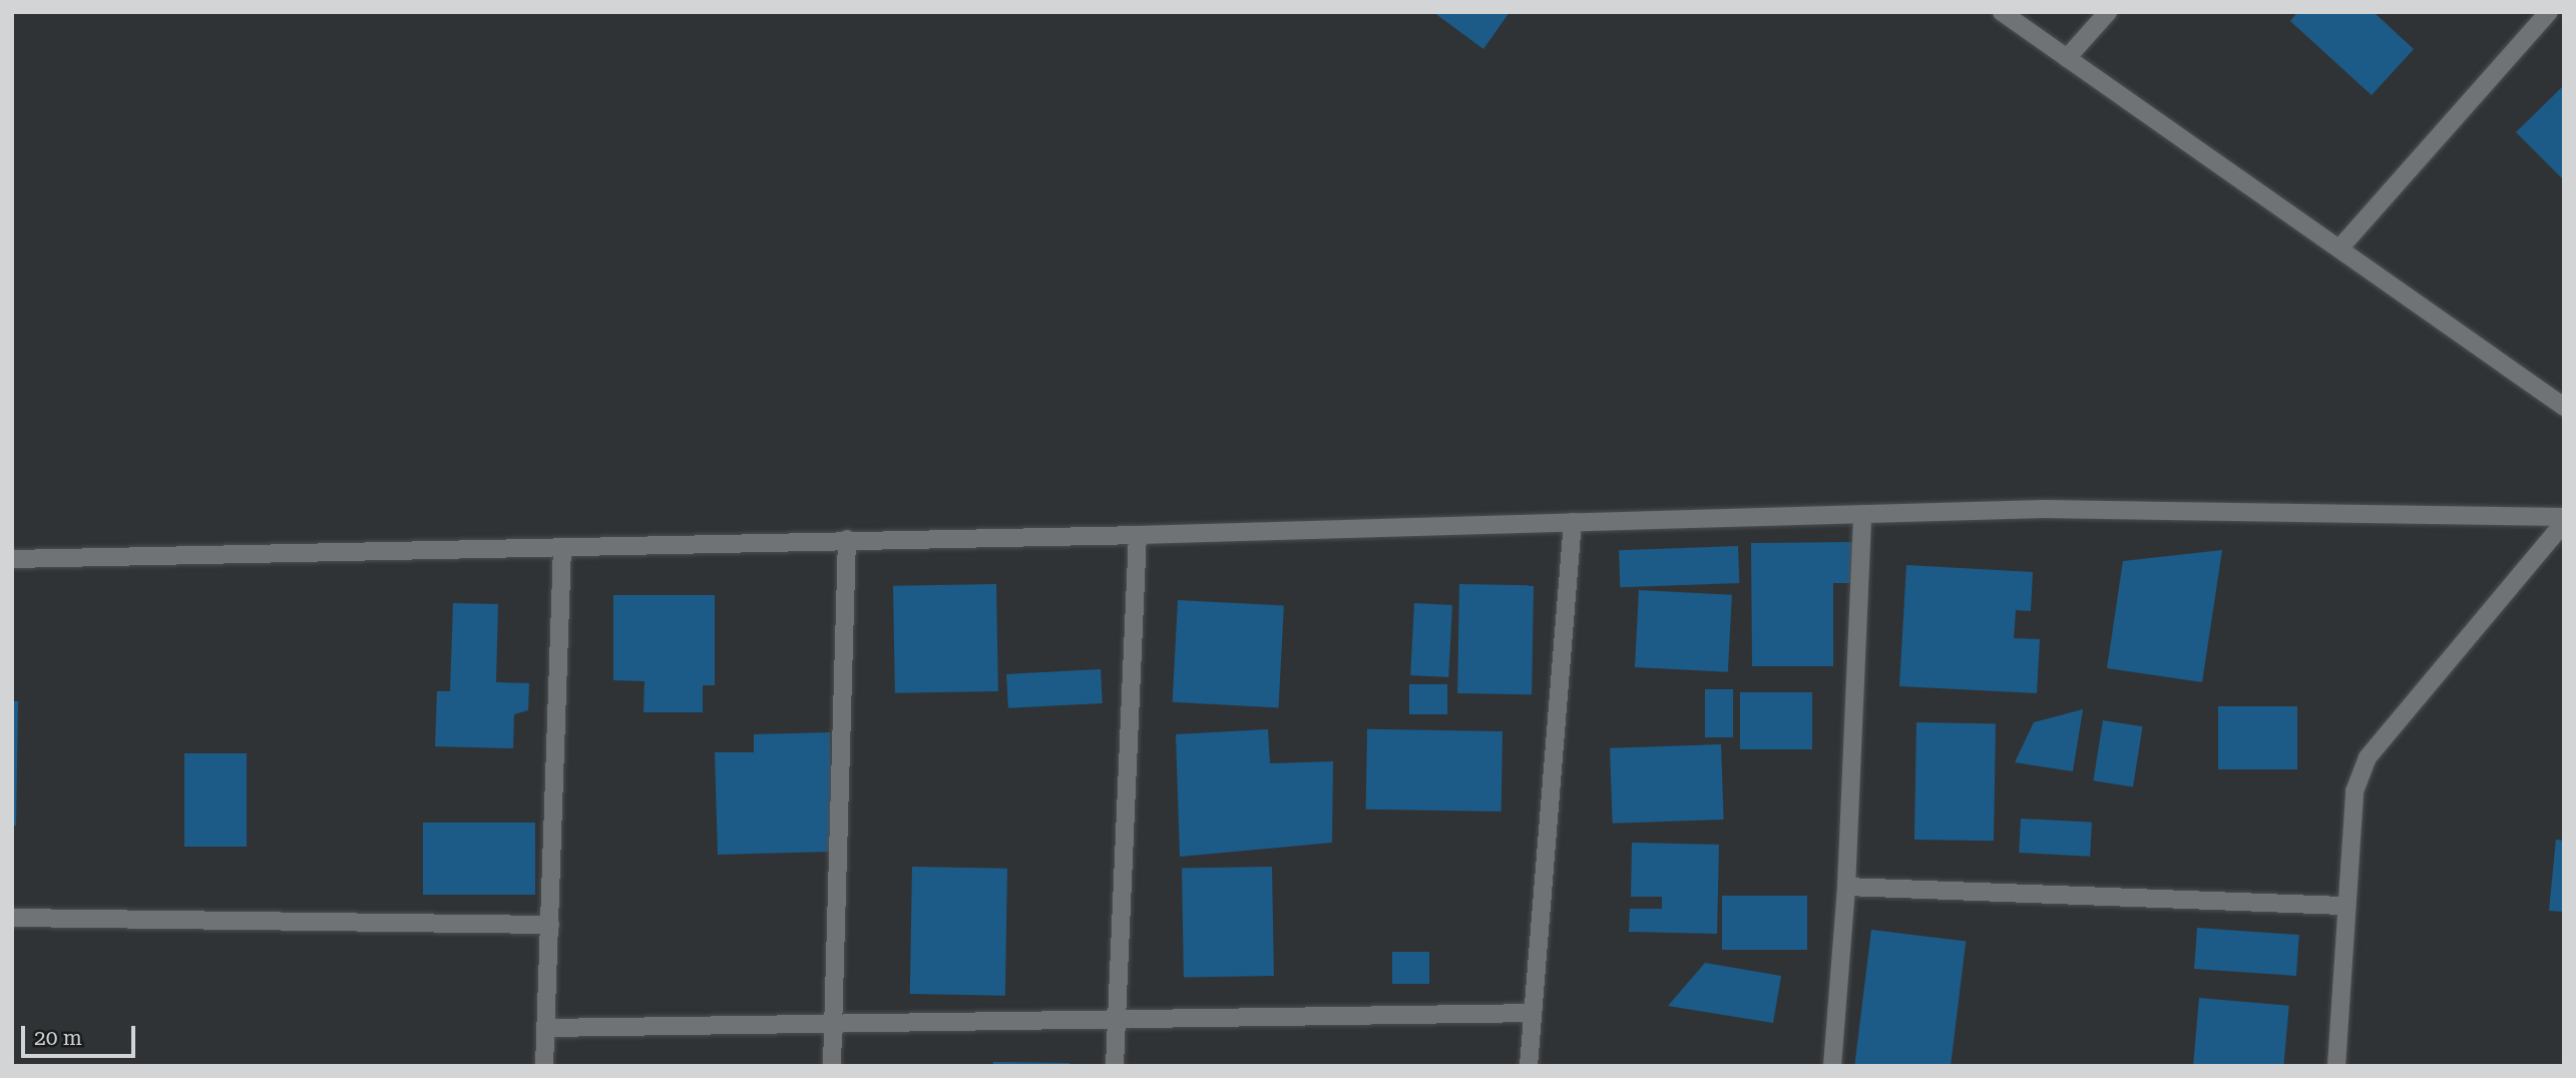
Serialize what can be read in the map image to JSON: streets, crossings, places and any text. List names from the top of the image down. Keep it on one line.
{"scale_bar":"20 m"}
